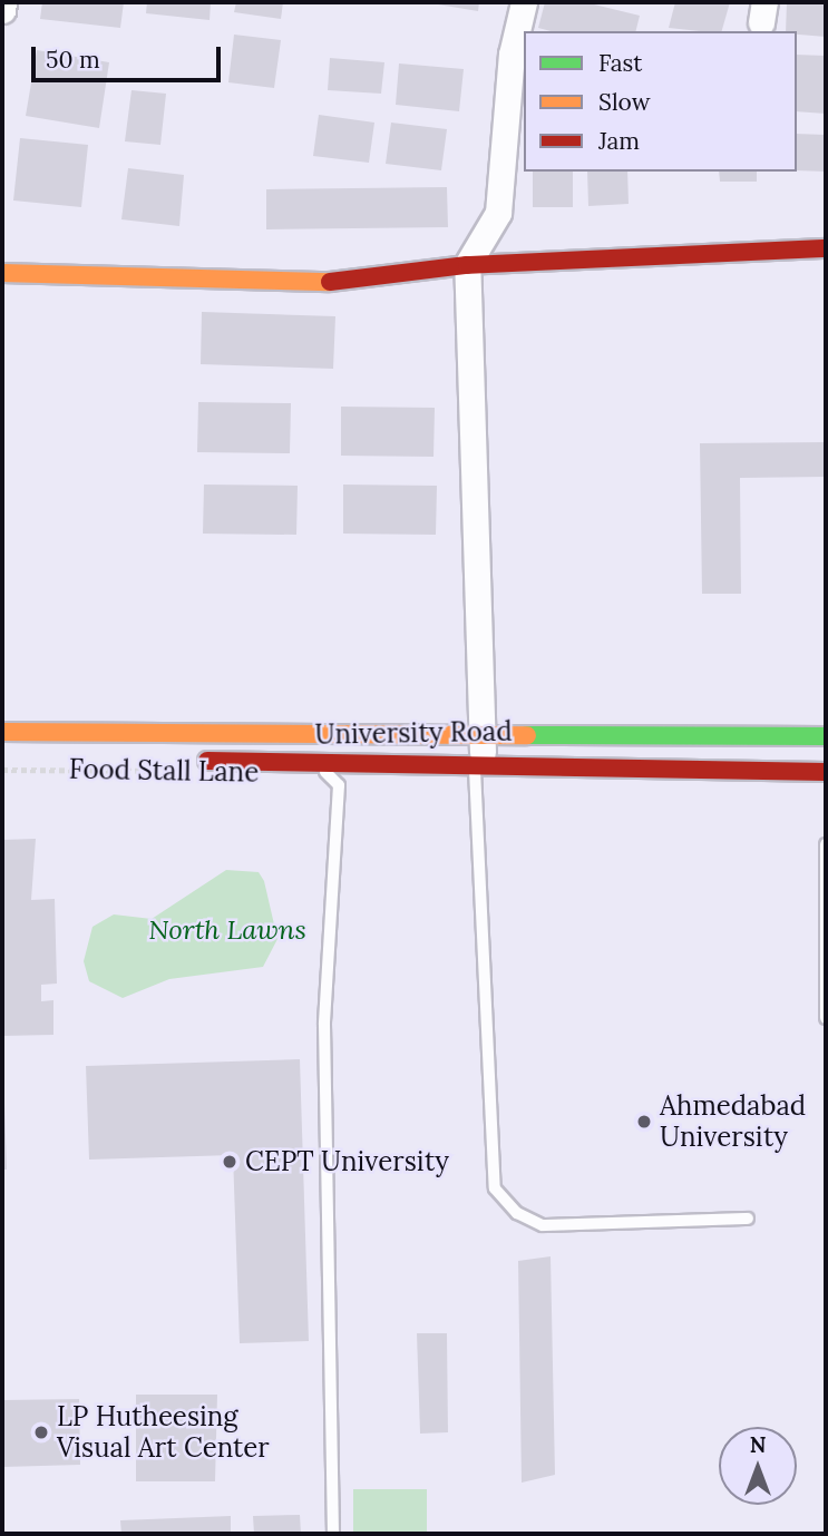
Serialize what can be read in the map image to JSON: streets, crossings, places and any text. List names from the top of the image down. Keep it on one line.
{"streets":{"street":["University Road"],"path":["Food Stall Lane"]},"crossings":[["University Road","Food Stall Lane"]],"parks":["North Lawns"],"places":["Ahmedabad University","CEPT University","LP Hutheesing Visual Art Center"],"legend":["Fast","Slow","Jam"],"scale_bar":"50 m","north":"top"}
